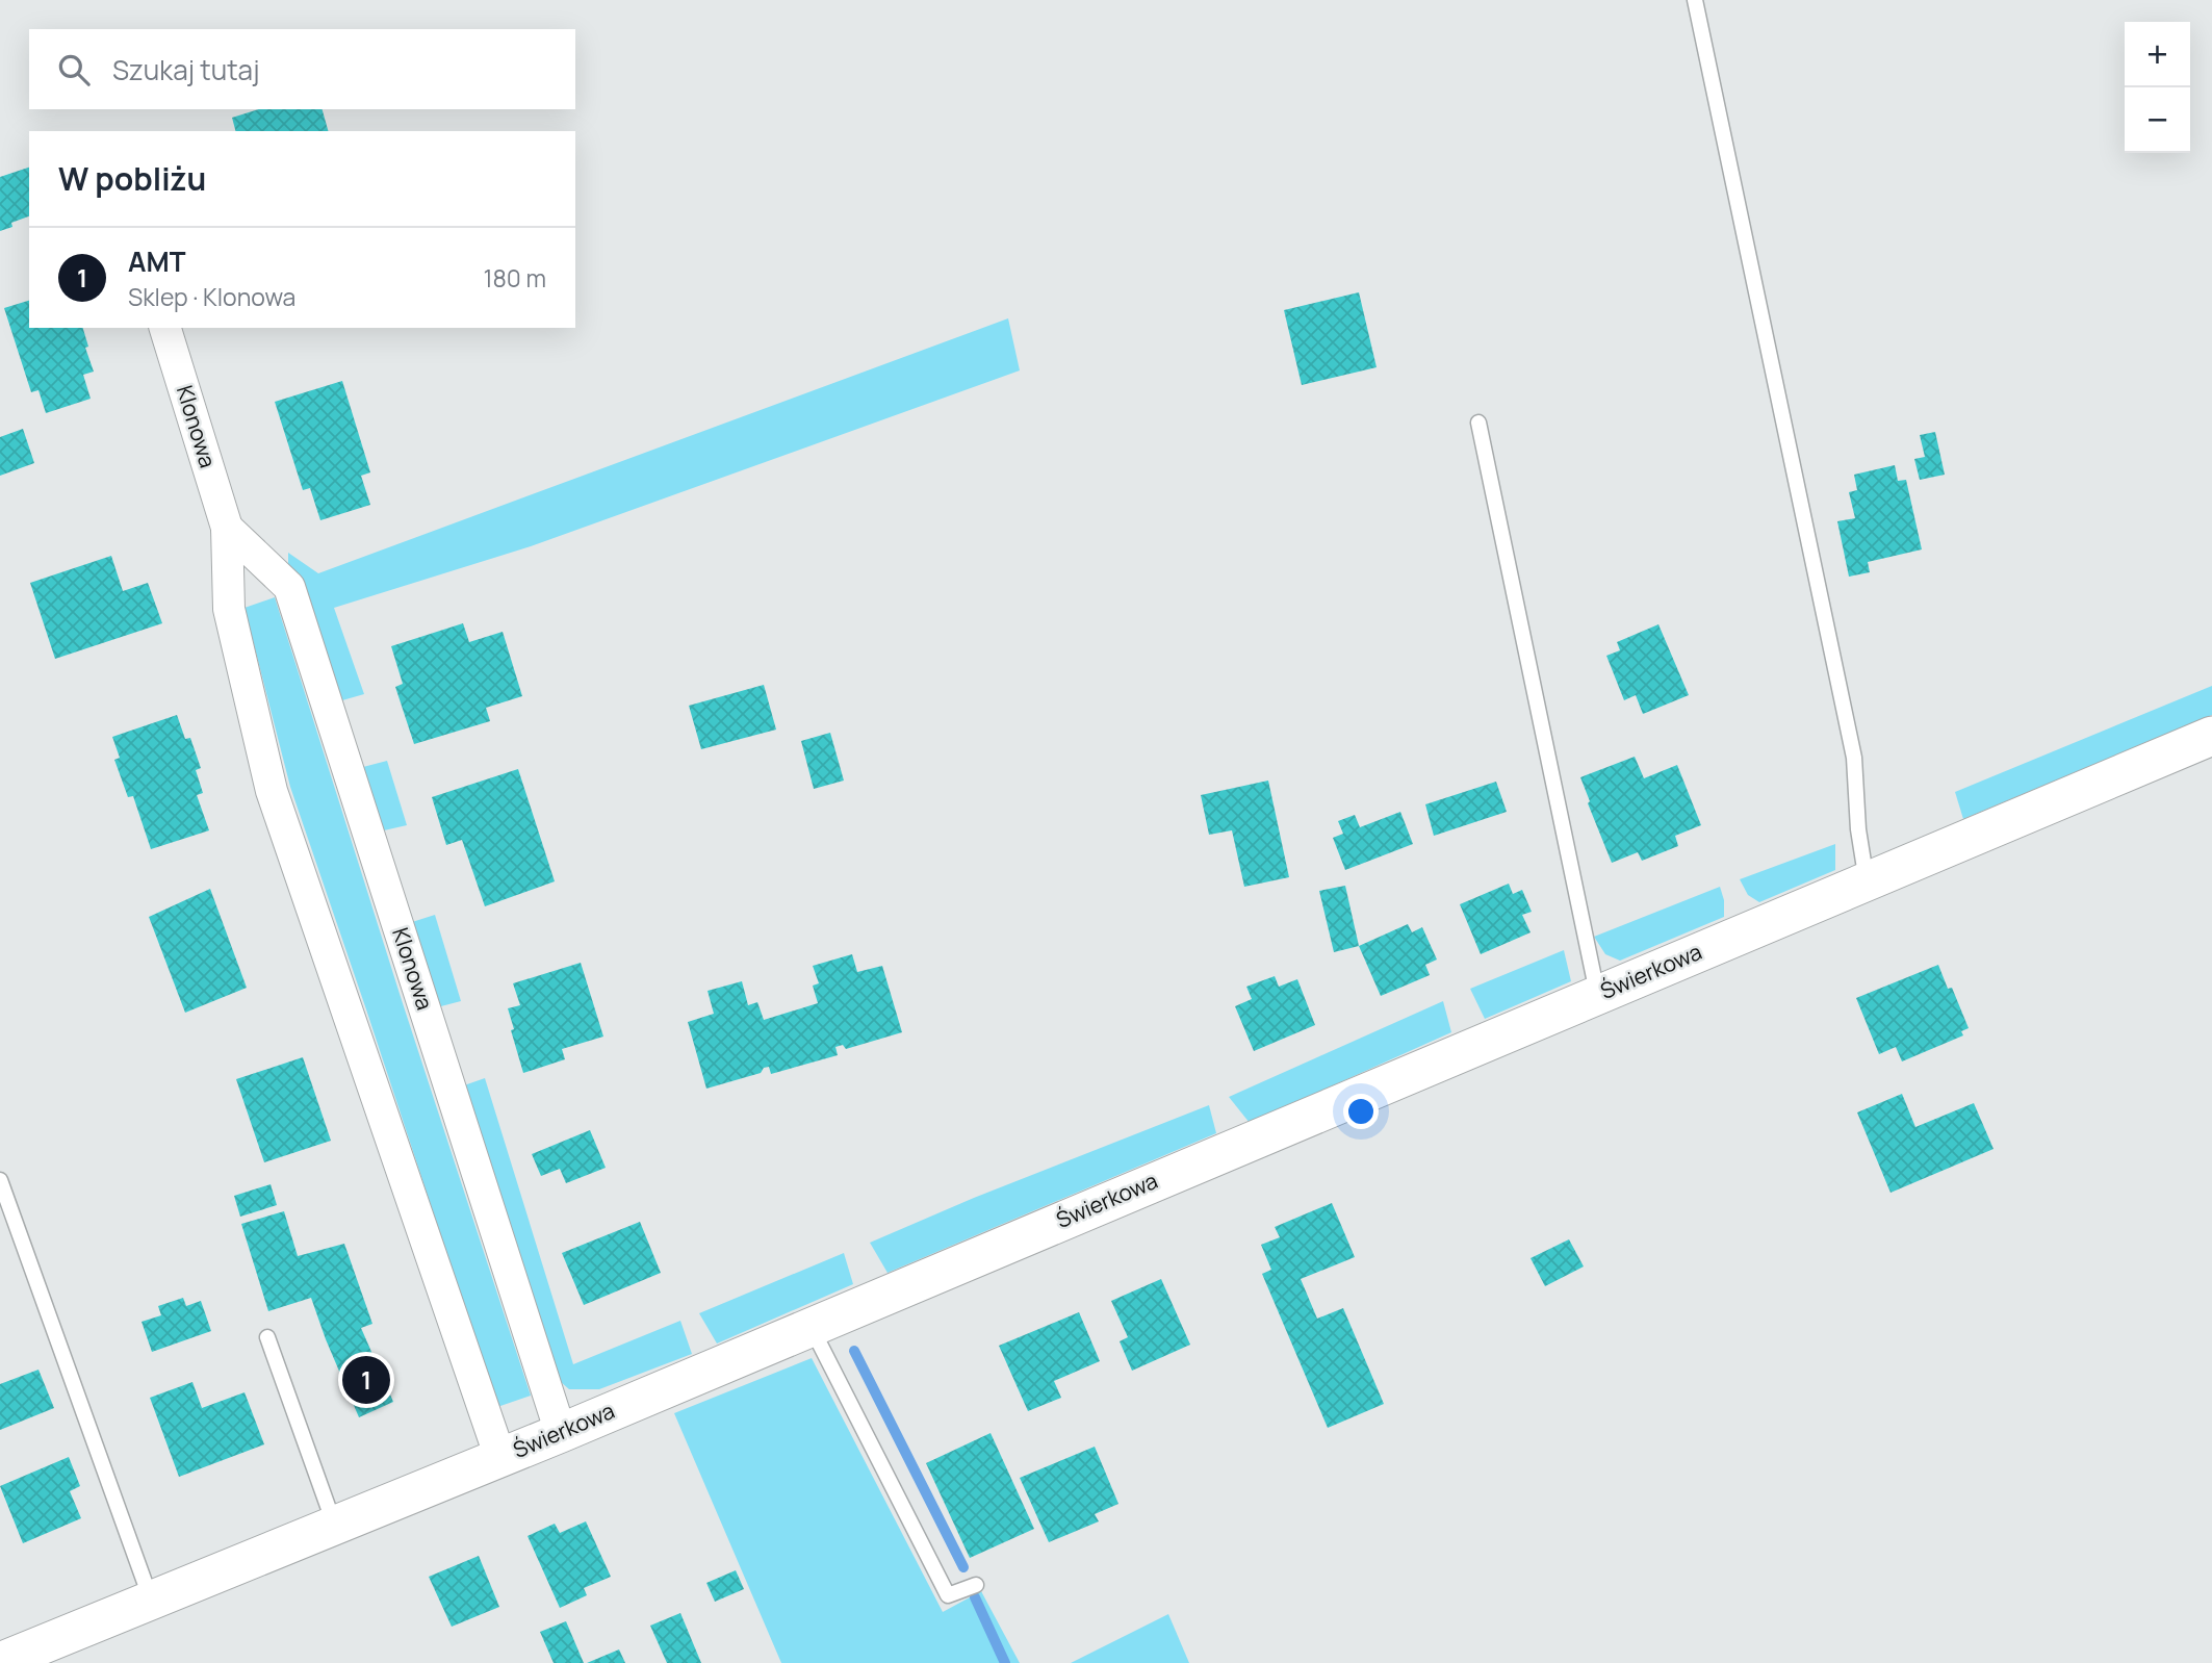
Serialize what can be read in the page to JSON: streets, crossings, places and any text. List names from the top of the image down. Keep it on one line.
{"streets":{"street":["Klonowa","Świerkowa"]},"crossings":[["Klonowa","Świerkowa"]],"page":{"map_buttons":["+","−"],"search":"Szukaj tutaj","heading":"W pobliżu","list":[{"mark":"1","name":"AMT","note":"Sklep · Klonowa","value":"180 m"}],"pins":"1"}}
